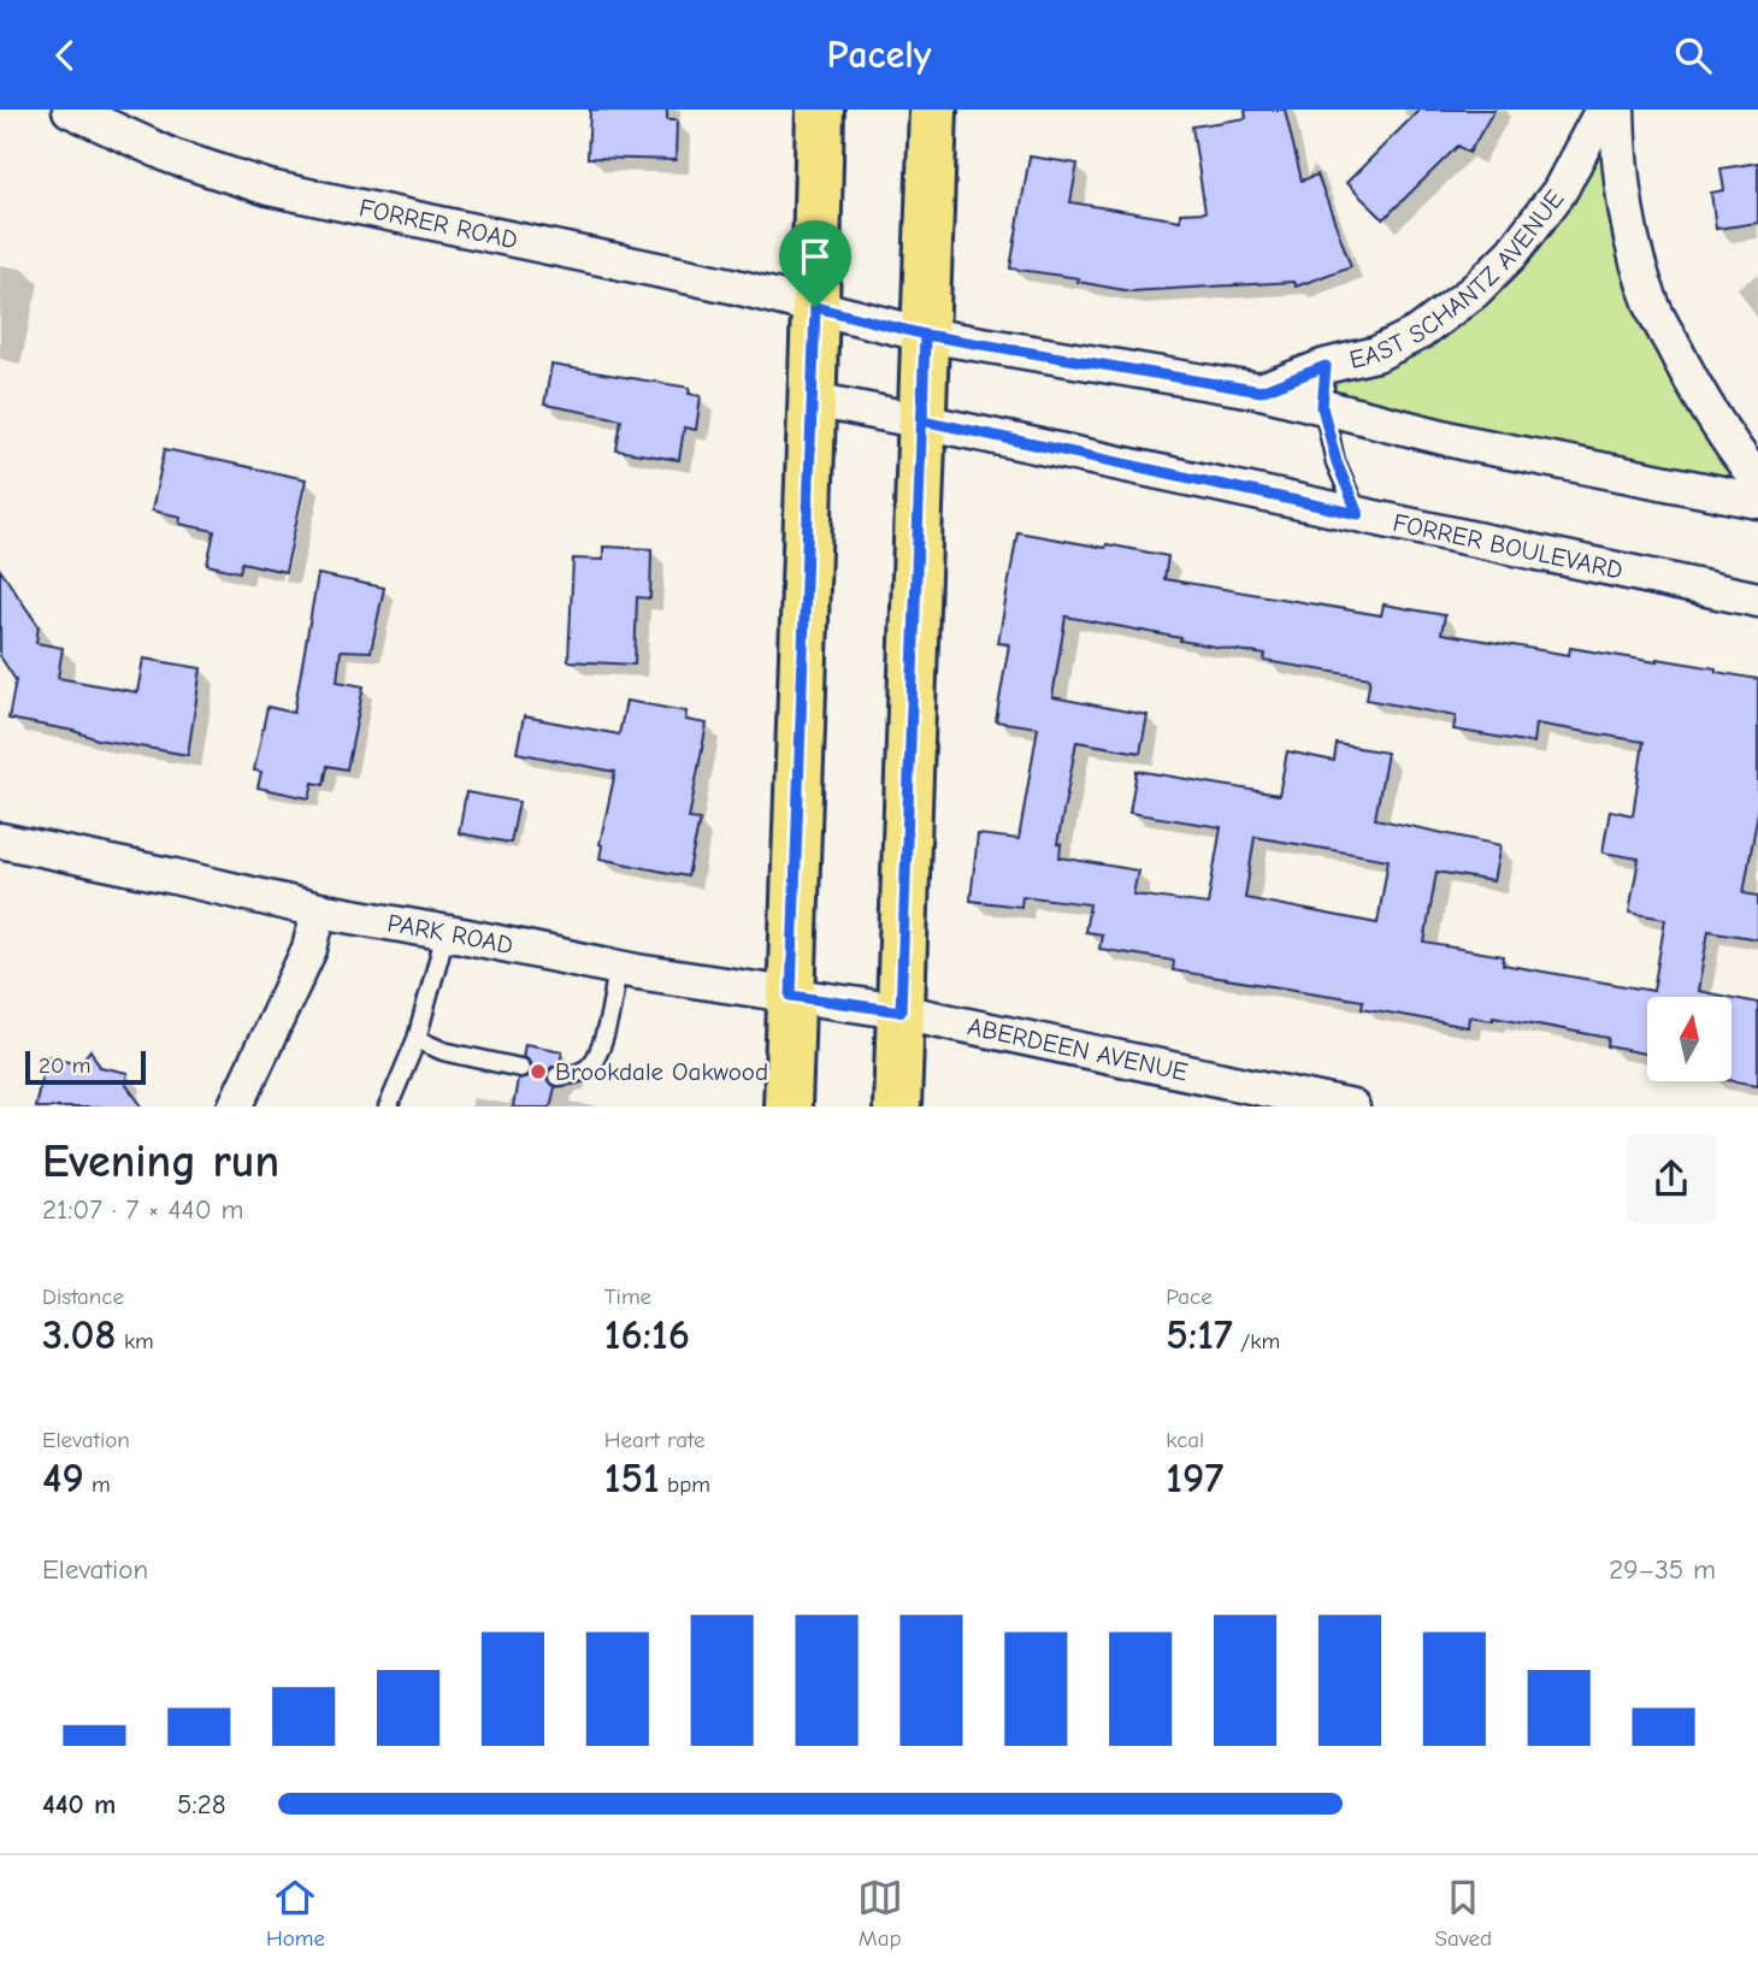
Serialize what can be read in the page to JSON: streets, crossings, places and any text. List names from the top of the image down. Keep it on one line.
{"streets":{"street":["FORRER ROAD","EAST SCHANTZ AVENUE","FORRER BOULEVARD","PARK ROAD","ABERDEEN AVENUE"]},"crossings":[["PARK ROAD","ABERDEEN AVENUE"]],"places":["Brookdale Oakwood"],"scale_bar":"20 m","north":"top","page":{"header":"Pacely","scale":"20 m","heading":["Evening run","21:07 · 7 × 440 m"],"stats":[["Distance","3.08 km"],["Time","16:16"],["Pace","5:17 /km"],["Elevation","49 m"],["Heart rate","151 bpm"],["kcal","197"]],"chart":["Elevation","29–35 m"],"list":[{"name":"440 m","note":"5:28"}],"tabs":["Home","Map","Saved"]}}
